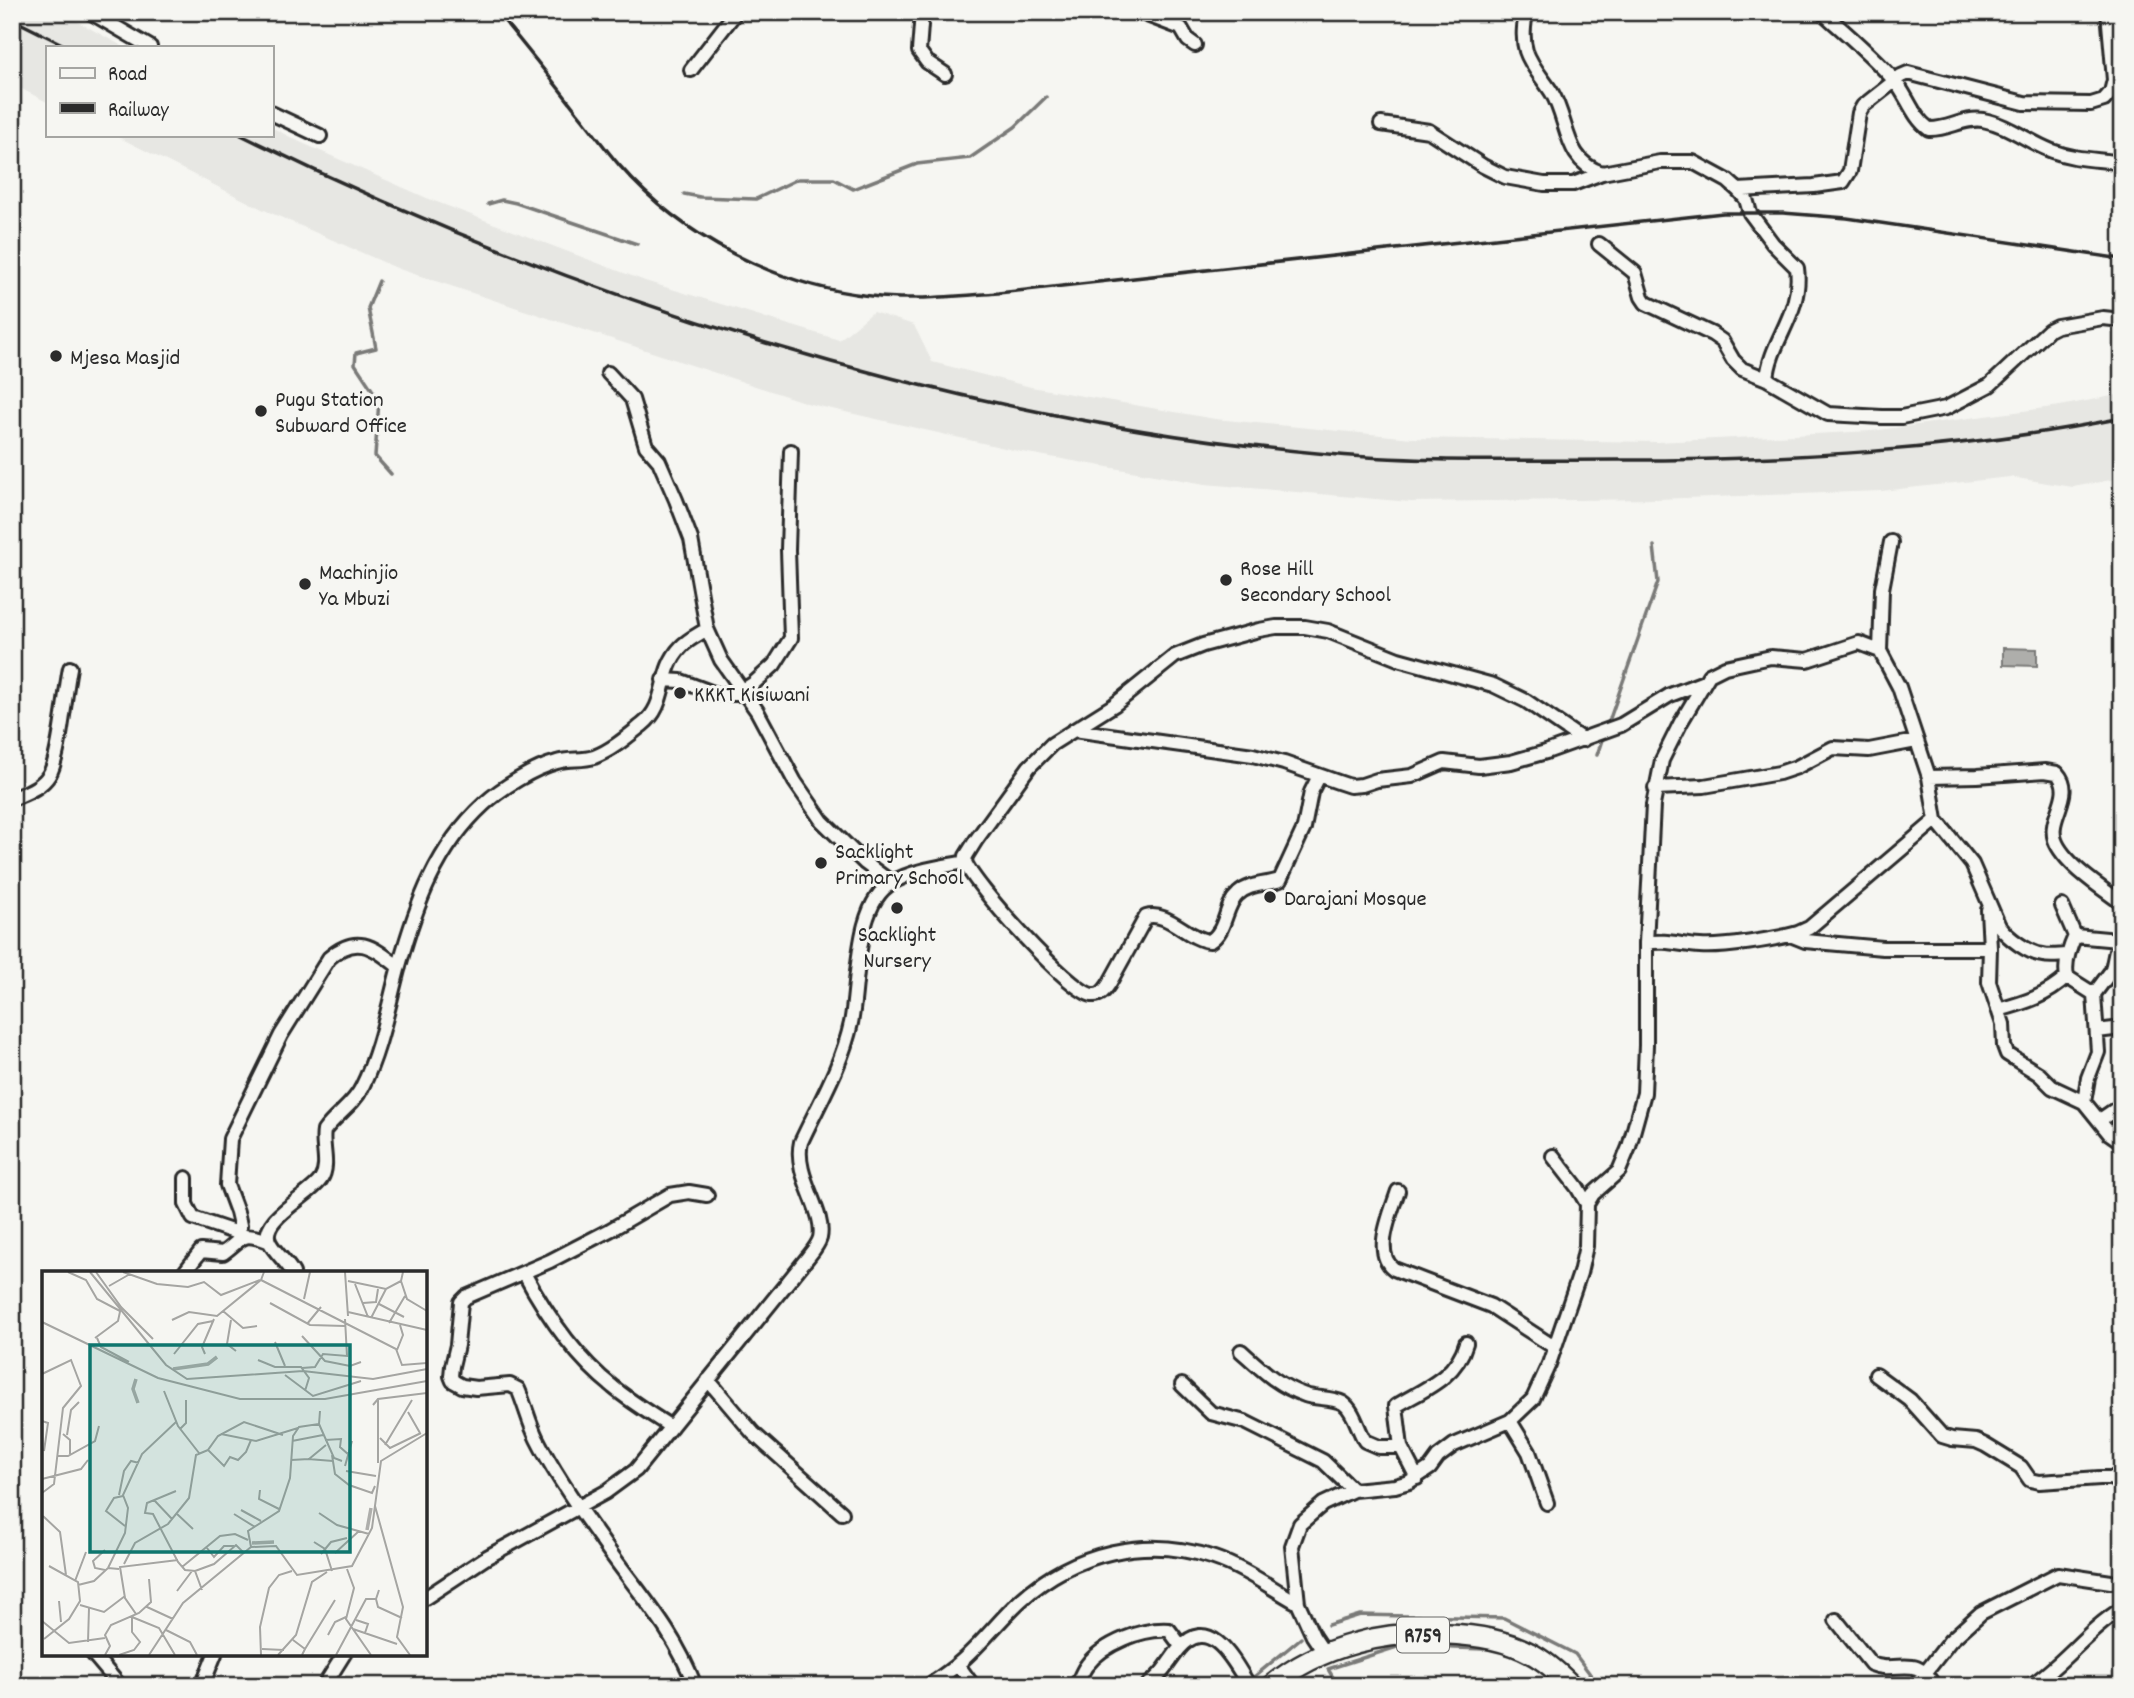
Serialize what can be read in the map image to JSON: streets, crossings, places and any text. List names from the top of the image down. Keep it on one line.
{"streets":{"main road":["R759"]},"places":["Mjesa Masjid","Pugu Station Subward Office","Rose Hill Secondary School","Machinjio Ya Mbuzi","KKKT Kisiwani","Sacklight Primary School","Darajani Mosque","Sacklight Nursery"],"legend":["Road","Railway"]}
